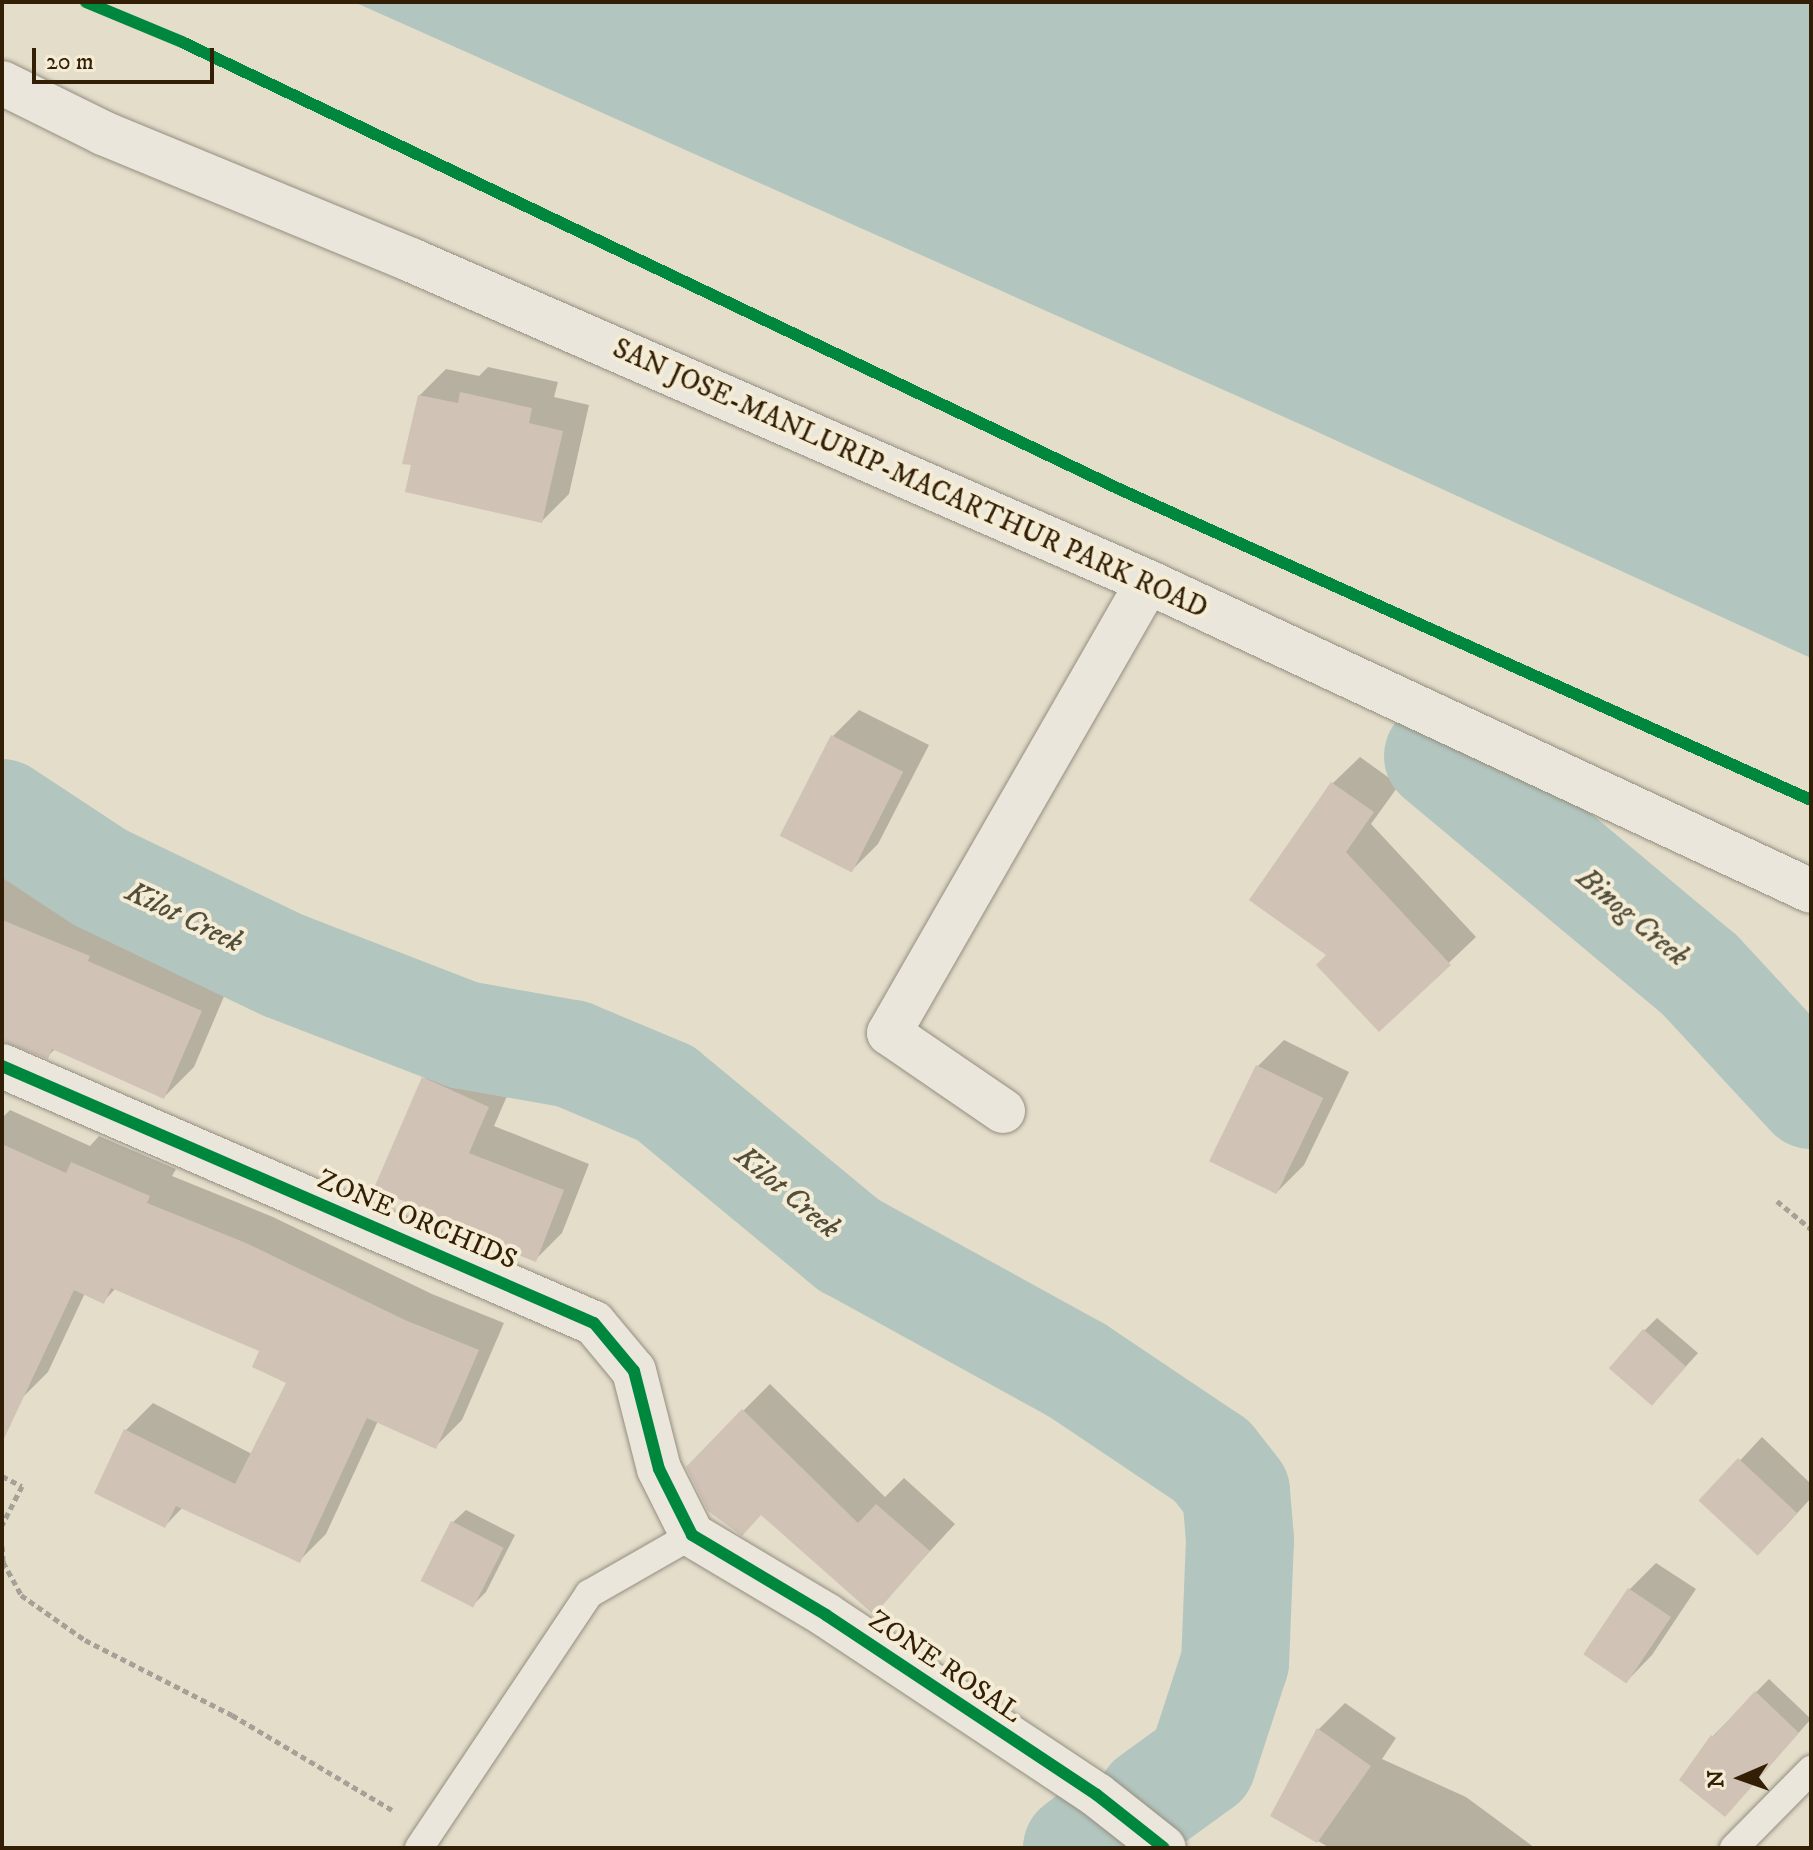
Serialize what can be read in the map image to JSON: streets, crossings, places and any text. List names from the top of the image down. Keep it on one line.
{"streets":{"street":["SAN JOSE-MANLURIP-MACARTHUR PARK ROAD","ZONE ORCHIDS","ZONE ROSAL"]},"crossings":[["ZONE ORCHIDS","ZONE ROSAL"]],"water":["Kilot Creek","Binog Creek"],"scale_bar":"20 m","north":"left"}
